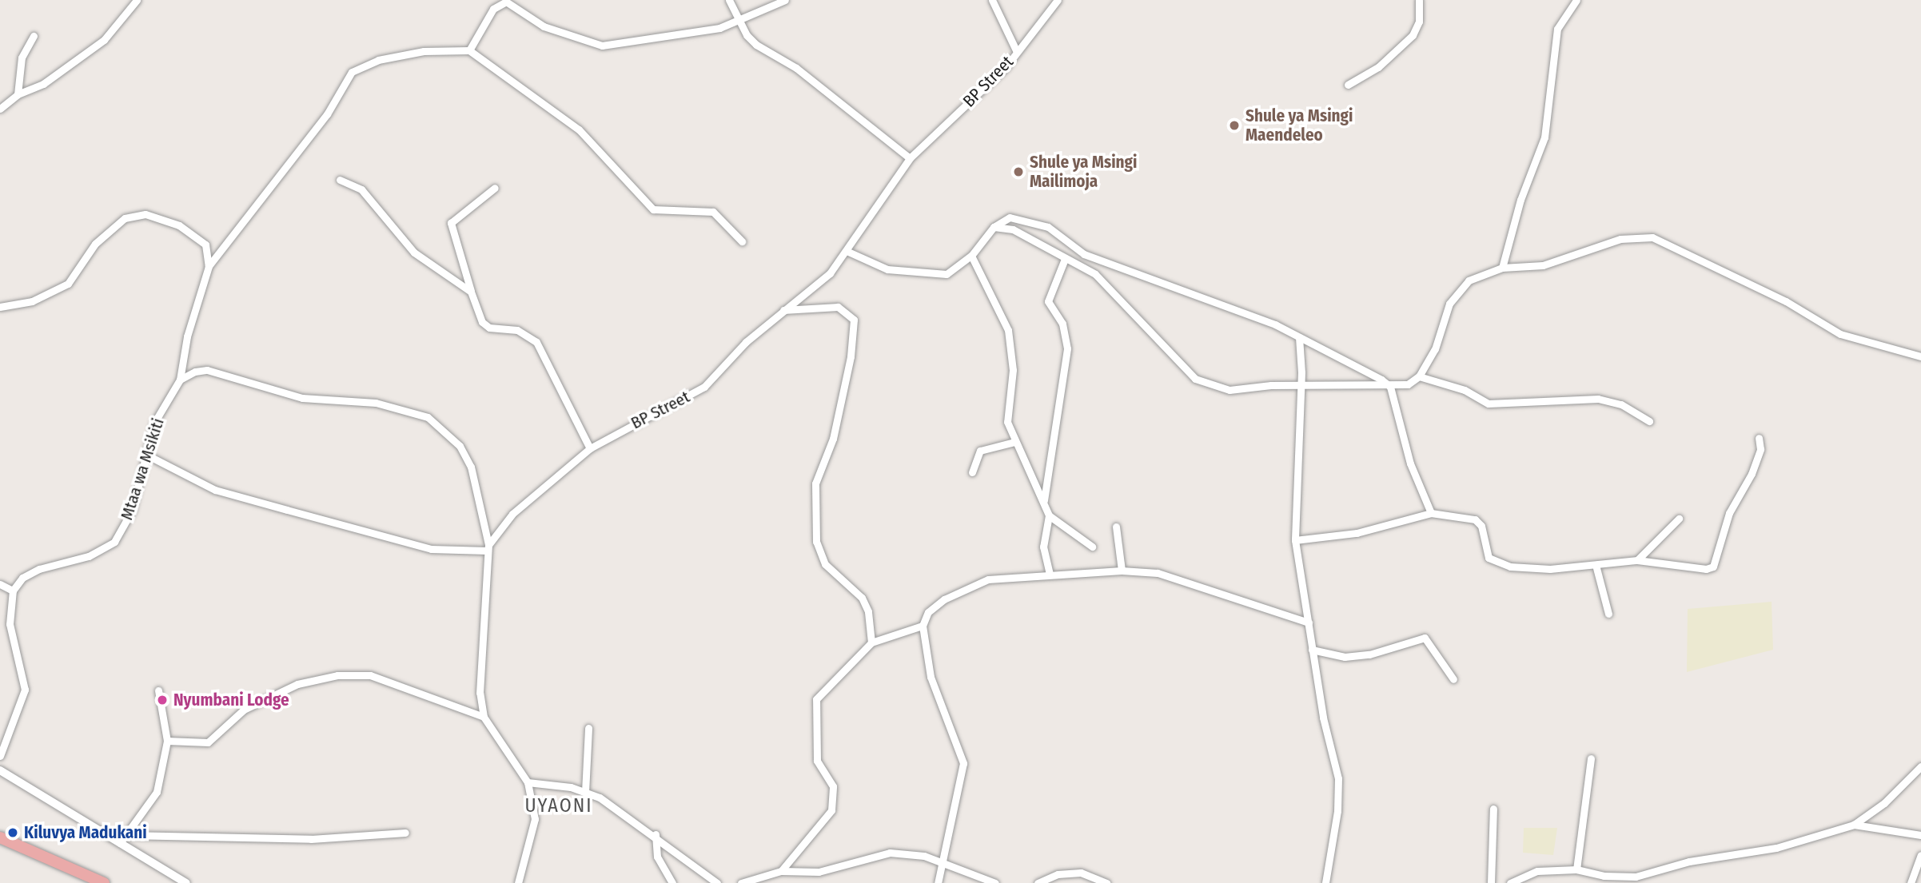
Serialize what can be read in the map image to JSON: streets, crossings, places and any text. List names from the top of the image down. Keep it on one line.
{"streets":{"street":["BP Street","Mtaa wa Msikiti"]},"districts":["UYAONI"],"places":["Shule ya Msingi Maendeleo","Shule ya Msingi Mailimoja","Nyumbani Lodge","Kiluvya Madukani"]}
